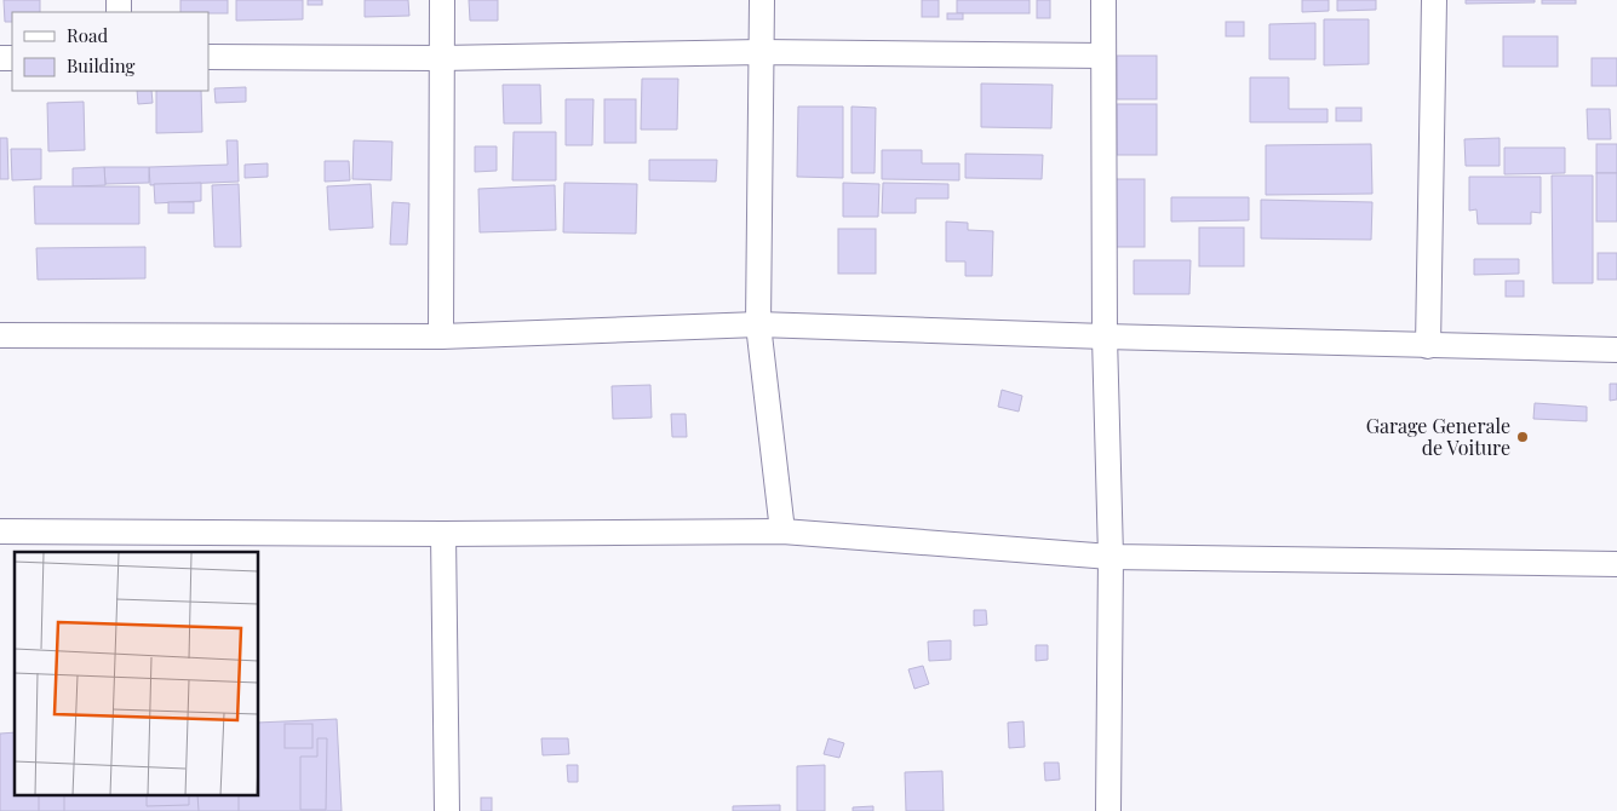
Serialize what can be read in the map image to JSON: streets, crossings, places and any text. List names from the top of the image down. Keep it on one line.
{"places":["Garage Generale de Voiture"],"legend":["Road","Building"]}
